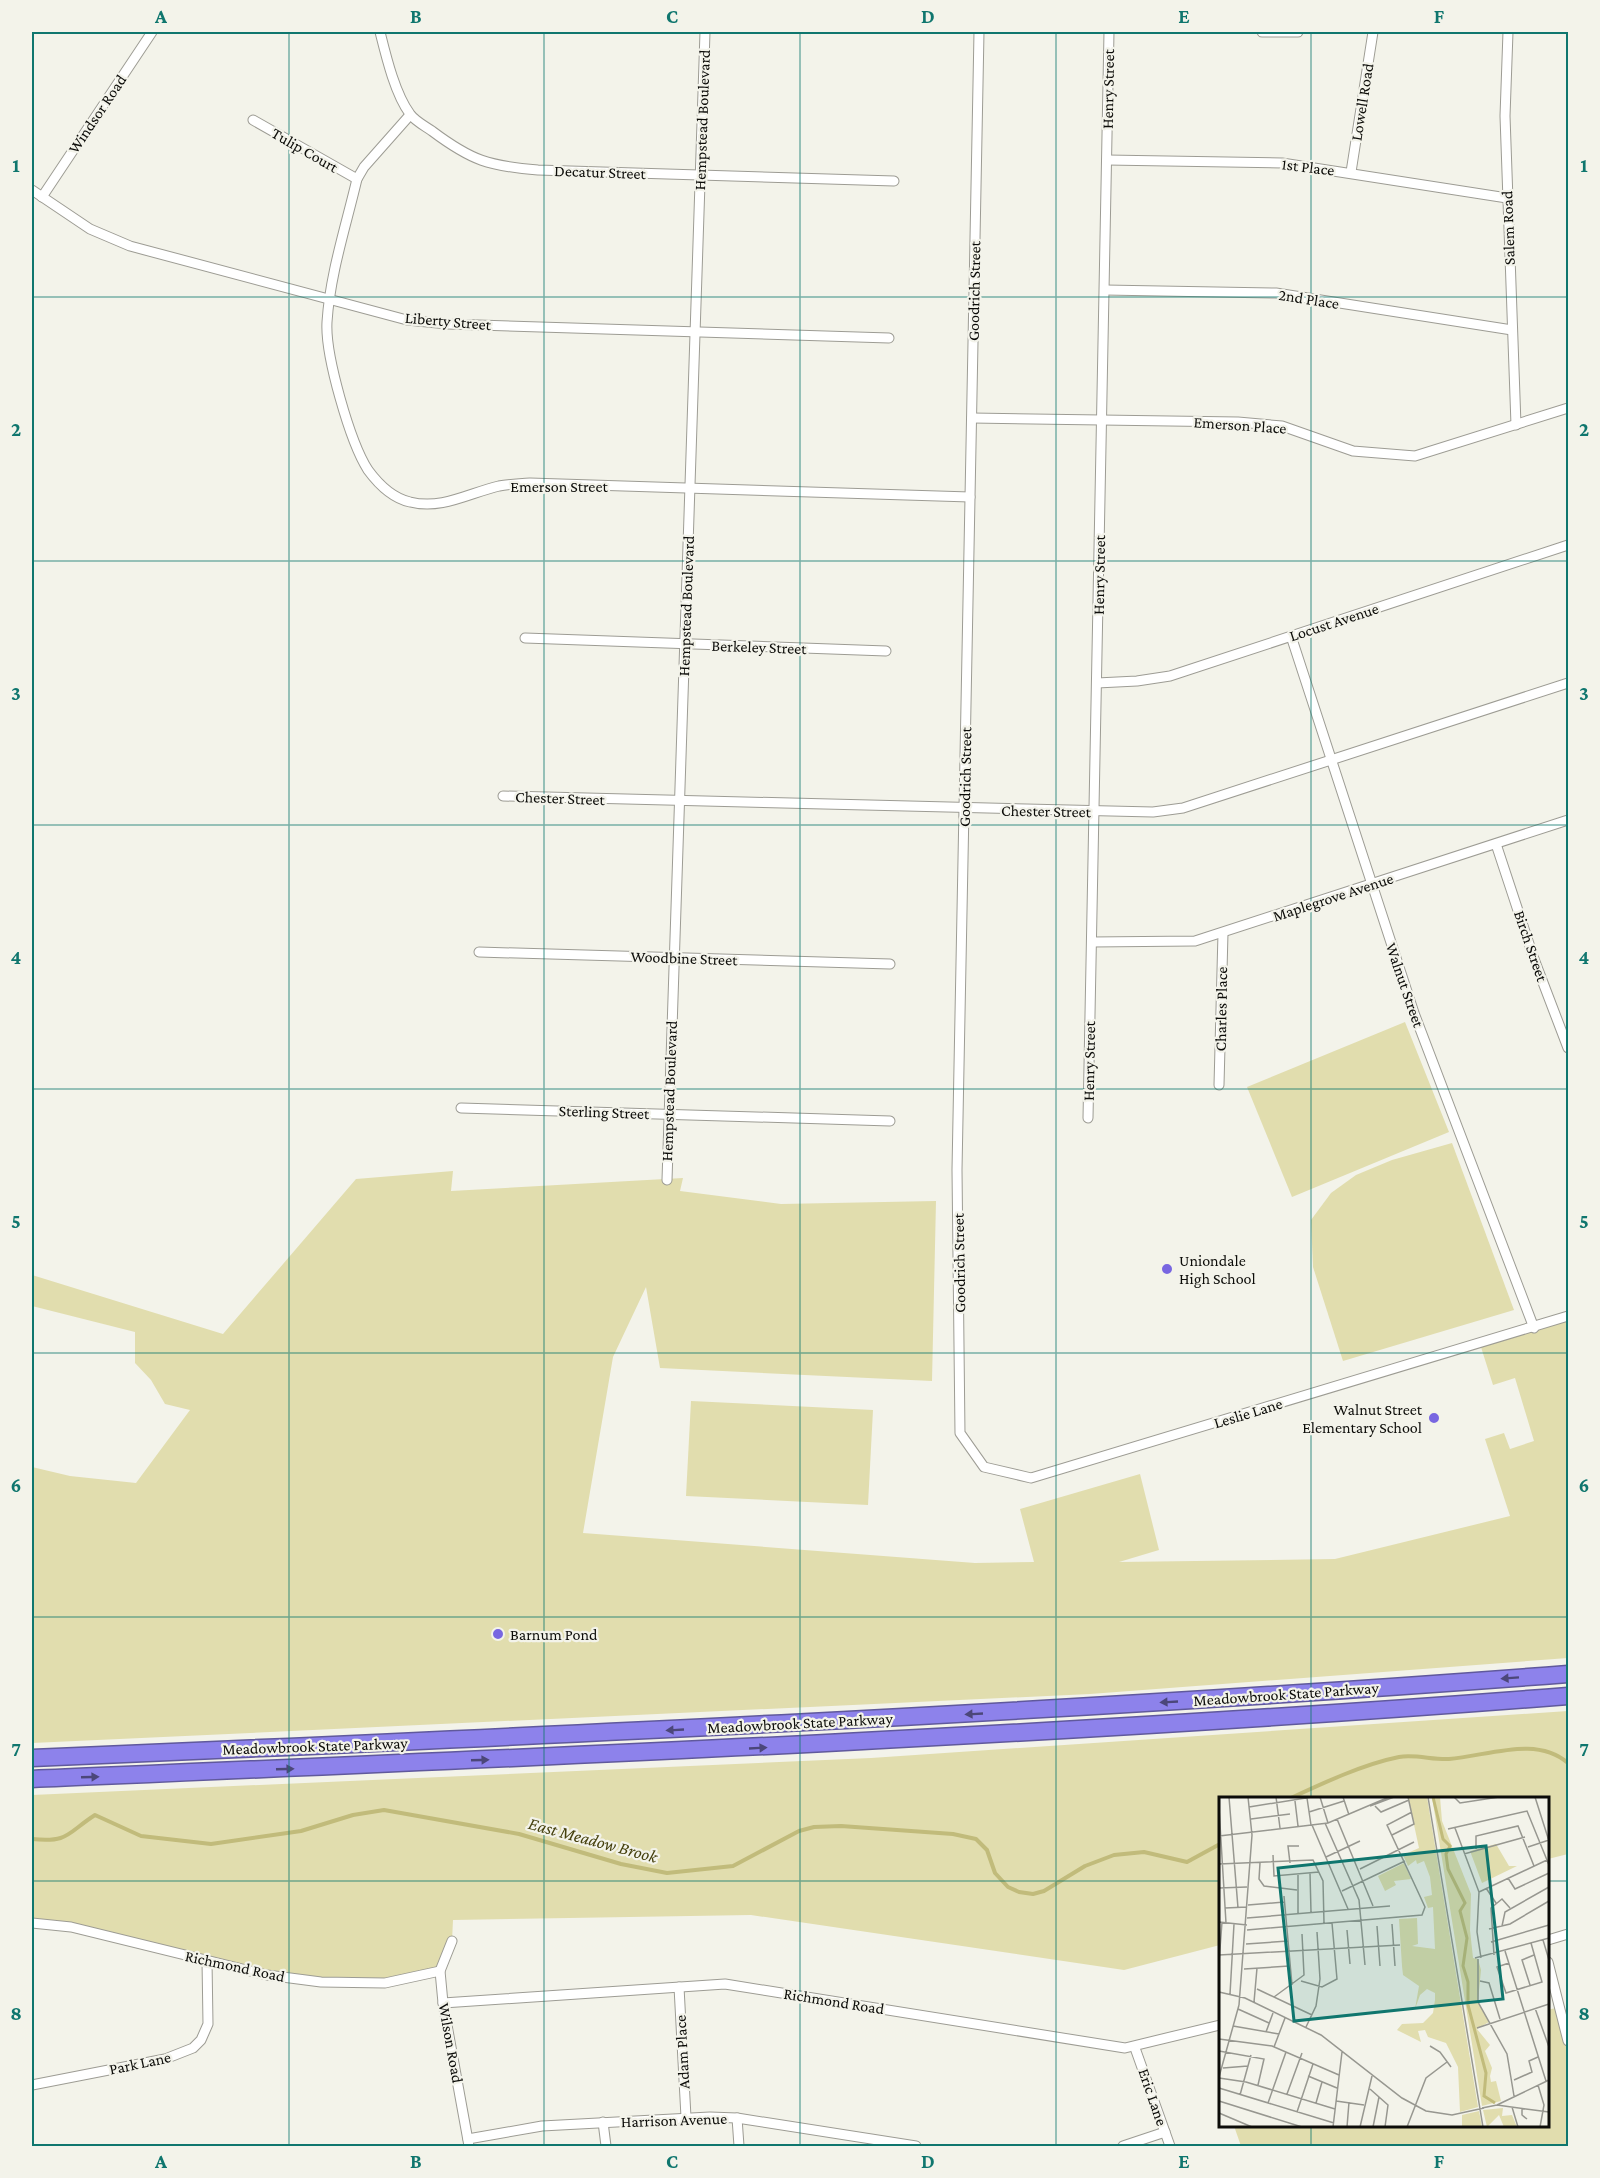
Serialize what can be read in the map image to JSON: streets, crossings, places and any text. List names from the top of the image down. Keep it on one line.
{"streets":{"highway":["Meadowbrook State Parkway"],"street":["Henry Street","Lowell Road","Windsor Road","Hempstead Boulevard","Tulip Court","1st Place","Decatur Street","Salem Road","Goodrich Street","2nd Place","Liberty Street","Emerson Place","Emerson Street","Locust Avenue","Berkeley Street","Chester Street","Maplegrove Avenue","Birch Street","Woodbine Street","Walnut Street","Charles Place","Sterling Street","Leslie Lane","Richmond Road","Wilson Road","Adam Place","Park Lane","Eric Lane","Harrison Avenue"]},"crossings":[["Henry Street","1st Place"],["Henry Street","2nd Place"],["Henry Street","Emerson Place"],["Henry Street","Locust Avenue"],["Henry Street","Chester Street"],["Henry Street","Maplegrove Avenue"],["Lowell Road","1st Place"],["Windsor Road","Liberty Street"],["Hempstead Boulevard","Decatur Street"],["Hempstead Boulevard","Liberty Street"],["Hempstead Boulevard","Emerson Street"],["Hempstead Boulevard","Berkeley Street"],["Hempstead Boulevard","Chester Street"],["Hempstead Boulevard","Woodbine Street"],["Hempstead Boulevard","Sterling Street"],["Tulip Court","Emerson Street"],["1st Place","Salem Road"],["Decatur Street","Emerson Street"],["Salem Road","2nd Place"],["Salem Road","Emerson Place"],["Goodrich Street","Emerson Place"],["Goodrich Street","Emerson Street"],["Goodrich Street","Chester Street"],["Goodrich Street","Leslie Lane"],["Liberty Street","Emerson Street"],["Locust Avenue","Walnut Street"],["Chester Street","Walnut Street"],["Maplegrove Avenue","Birch Street"],["Maplegrove Avenue","Walnut Street"],["Maplegrove Avenue","Charles Place"],["Walnut Street","Leslie Lane"],["Richmond Road","Wilson Road"],["Richmond Road","Adam Place"],["Richmond Road","Park Lane"],["Richmond Road","Eric Lane"],["Wilson Road","Harrison Avenue"],["Adam Place","Harrison Avenue"]],"water":["East Meadow Brook"],"places":["Uniondale High School","Walnut Street Elementary School","Barnum Pond"],"grid":{"columns":["A","B","C","D","E","F"],"rows":["1","2","3","4","5","6","7","8"]}}
